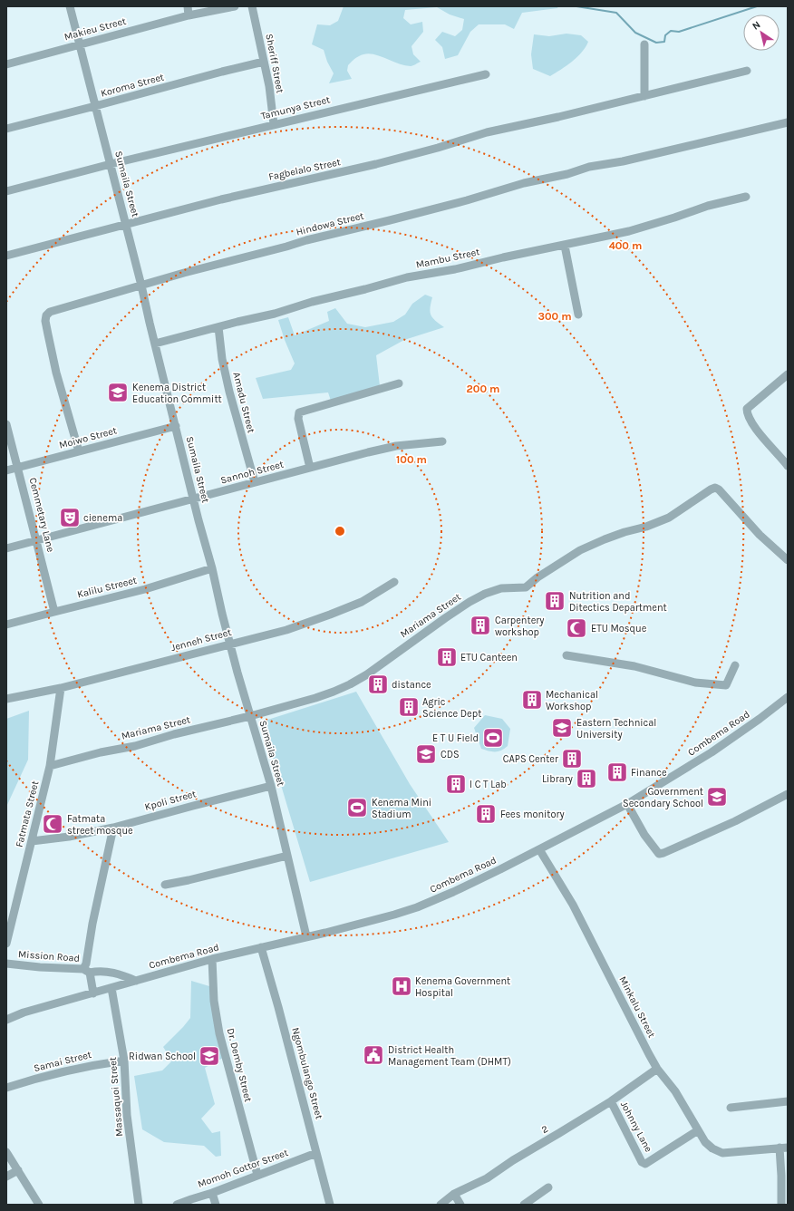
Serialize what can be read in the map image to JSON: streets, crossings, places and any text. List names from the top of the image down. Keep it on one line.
{"streets":{"street":["Makieu Street","Sheriff Street","Koroma Street","Tamunya Street","Fagbelalo Street","Sumaila Street","Hindowa Street","Mambu Street","Amadu Street","Moiwo Street","Sannoh Street","Cemmetary Lane","Kalilu Streeet","Mariama Street","Jenneh Street","Combema Road","Kpoli Street","Fatmata Street","Mission Road","Minkalu Street","Samai Street","Dr. Demby Street","Ngombulango Street","Massaquoi Street","Johnny Lane","2","Momoh Gottor Street"]},"crossings":[["Makieu Street","Sumaila Street"],["Sheriff Street","Koroma Street"],["Sheriff Street","Tamunya Street"],["Koroma Street","Sumaila Street"],["Tamunya Street","Sumaila Street"],["Fagbelalo Street","Sumaila Street"],["Sumaila Street","Hindowa Street"],["Sumaila Street","Mambu Street"],["Sumaila Street","Moiwo Street"],["Sumaila Street","Sannoh Street"],["Sumaila Street","Kalilu Streeet"],["Sumaila Street","Mariama Street"],["Sumaila Street","Jenneh Street"],["Sumaila Street","Combema Road"],["Sumaila Street","Kpoli Street"],["Hindowa Street","Moiwo Street"],["Mambu Street","Amadu Street"],["Amadu Street","Sannoh Street"],["Moiwo Street","Cemmetary Lane"],["Sannoh Street","Cemmetary Lane"],["Cemmetary Lane","Kalilu Streeet"],["Mariama Street","Fatmata Street"],["Jenneh Street","Fatmata Street"],["Combema Road","Mission Road"],["Combema Road","Minkalu Street"],["Combema Road","Dr. Demby Street"],["Combema Road","Ngombulango Street"],["Combema Road","Massaquoi Street"],["Kpoli Street","Fatmata Street"],["Minkalu Street","Johnny Lane"],["Minkalu Street","2"],["Samai Street","Massaquoi Street"],["Dr. Demby Street","Momoh Gottor Street"],["Ngombulango Street","Momoh Gottor Street"],["Johnny Lane","2"]],"places":{"school or university":["Kenema District Education Committ","Eastern Technical University","CDS","Government Secondary School","Ridwan School"],"theatre":["cienema"],"building":["Nutrition and Ditectics Department","Carpentery workshop","ETU Canteen","distance","Mechanical Workshop","Agric Science Dept","CAPS Center","Finance","Library","I C T Lab","Fees monitory"],"mosque":["ETU Mosque","Fatmata street mosque"],"sports":["E T U Field","Kenema Mini Stadium"],"hospital":["Kenema Government Hospital"],"public building":["District Health Management Team (DHMT)"]},"north":"top left","rings":["400 m","300 m","200 m","100 m"]}
